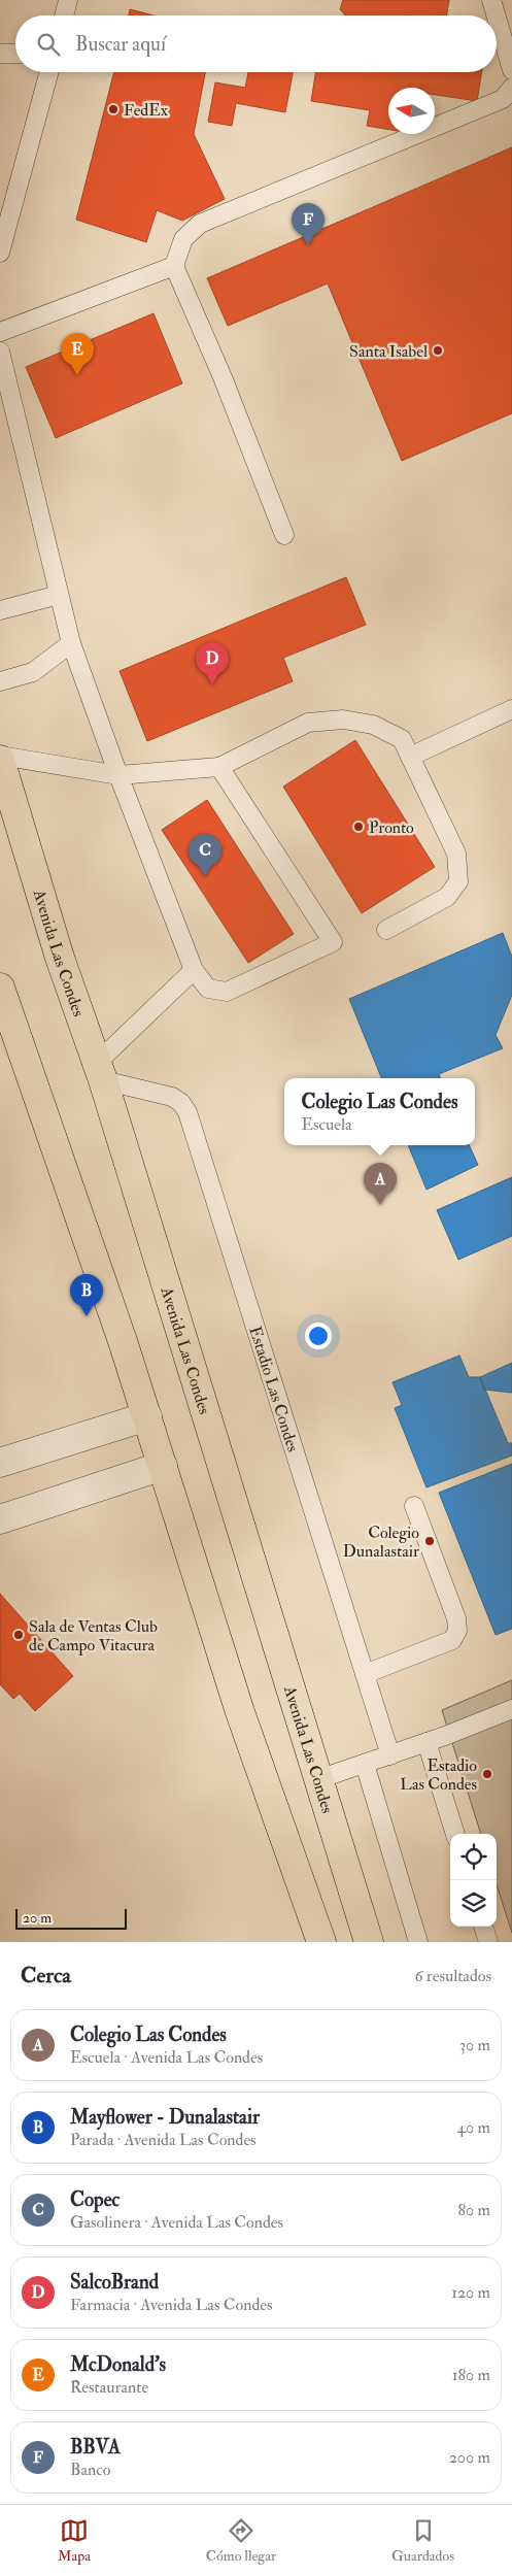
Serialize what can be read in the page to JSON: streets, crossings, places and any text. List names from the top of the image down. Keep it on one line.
{"streets":{"main road":["Avenida Las Condes"],"lane":["Estadio Las Condes"]},"crossings":[["Avenida Las Condes","Estadio Las Condes"]],"places":["FedEx","Santa Isabel","Pronto","Colegio Dunalastair","Sala de Ventas Club de Campo Vitacura","Estadio Las Condes"],"scale_bar":"20 m","north":"left","page":{"search":"Buscar aquí","pins":["F","E","D","C","A","B"],"popup":["Colegio Las Condes","Escuela"],"scale":"20 m","heading":["Cerca","6 resultados"],"list":[{"mark":"A","name":"Colegio Las Condes","note":"Escuela · Avenida Las Condes","value":"30 m"},{"mark":"B","name":"Mayflower - Dunalastair","note":"Parada · Avenida Las Condes","value":"40 m"},{"mark":"C","name":"Copec","note":"Gasolinera · Avenida Las Condes","value":"80 m"},{"mark":"D","name":"SalcoBrand","note":"Farmacia · Avenida Las Condes","value":"120 m"},{"mark":"E","name":"McDonald's","note":"Restaurante","value":"180 m"},{"mark":"F","name":"BBVA","note":"Banco","value":"200 m"}],"nav":["Mapa","Cómo llegar","Guardados"]}}
